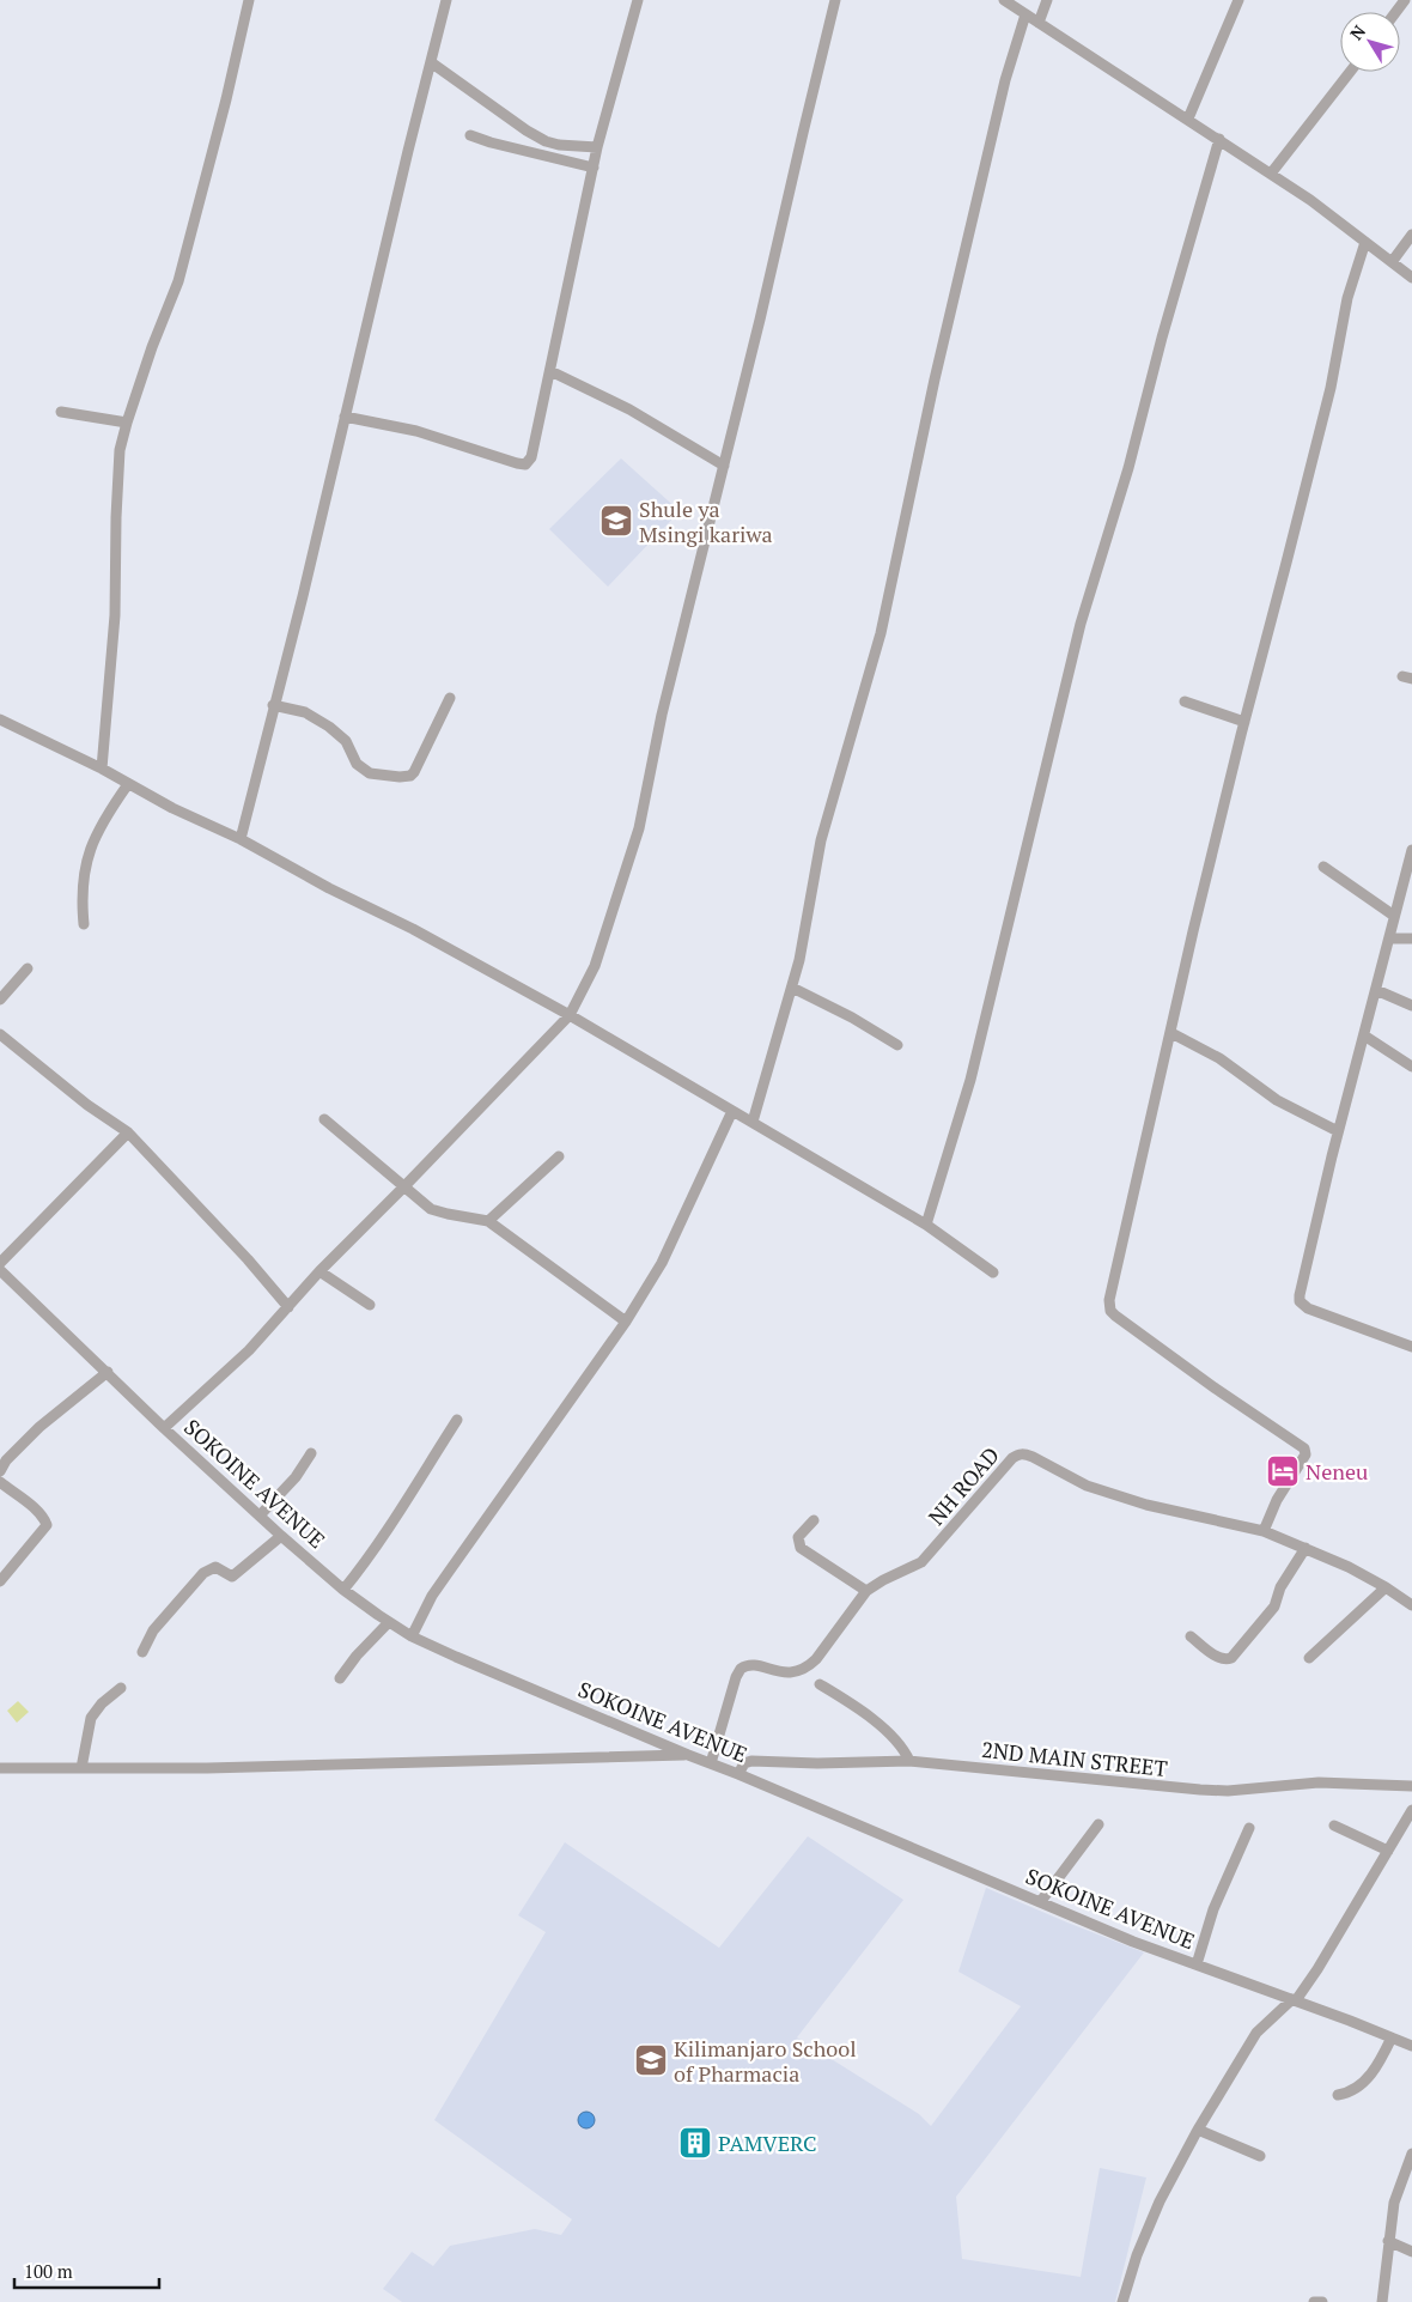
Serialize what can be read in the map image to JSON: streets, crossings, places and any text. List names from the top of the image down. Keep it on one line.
{"streets":{"street":["SOKOINE AVENUE","NH ROAD","2ND MAIN STREET"]},"crossings":[["SOKOINE AVENUE","NH ROAD"],["SOKOINE AVENUE","2ND MAIN STREET"]],"places":{"school or university":["Shule ya Msingi kariwa","Kilimanjaro School of Pharmacia"],"hotel":["Neneu"],"building":["PAMVERC"]},"scale_bar":"100 m","north":"top left"}
